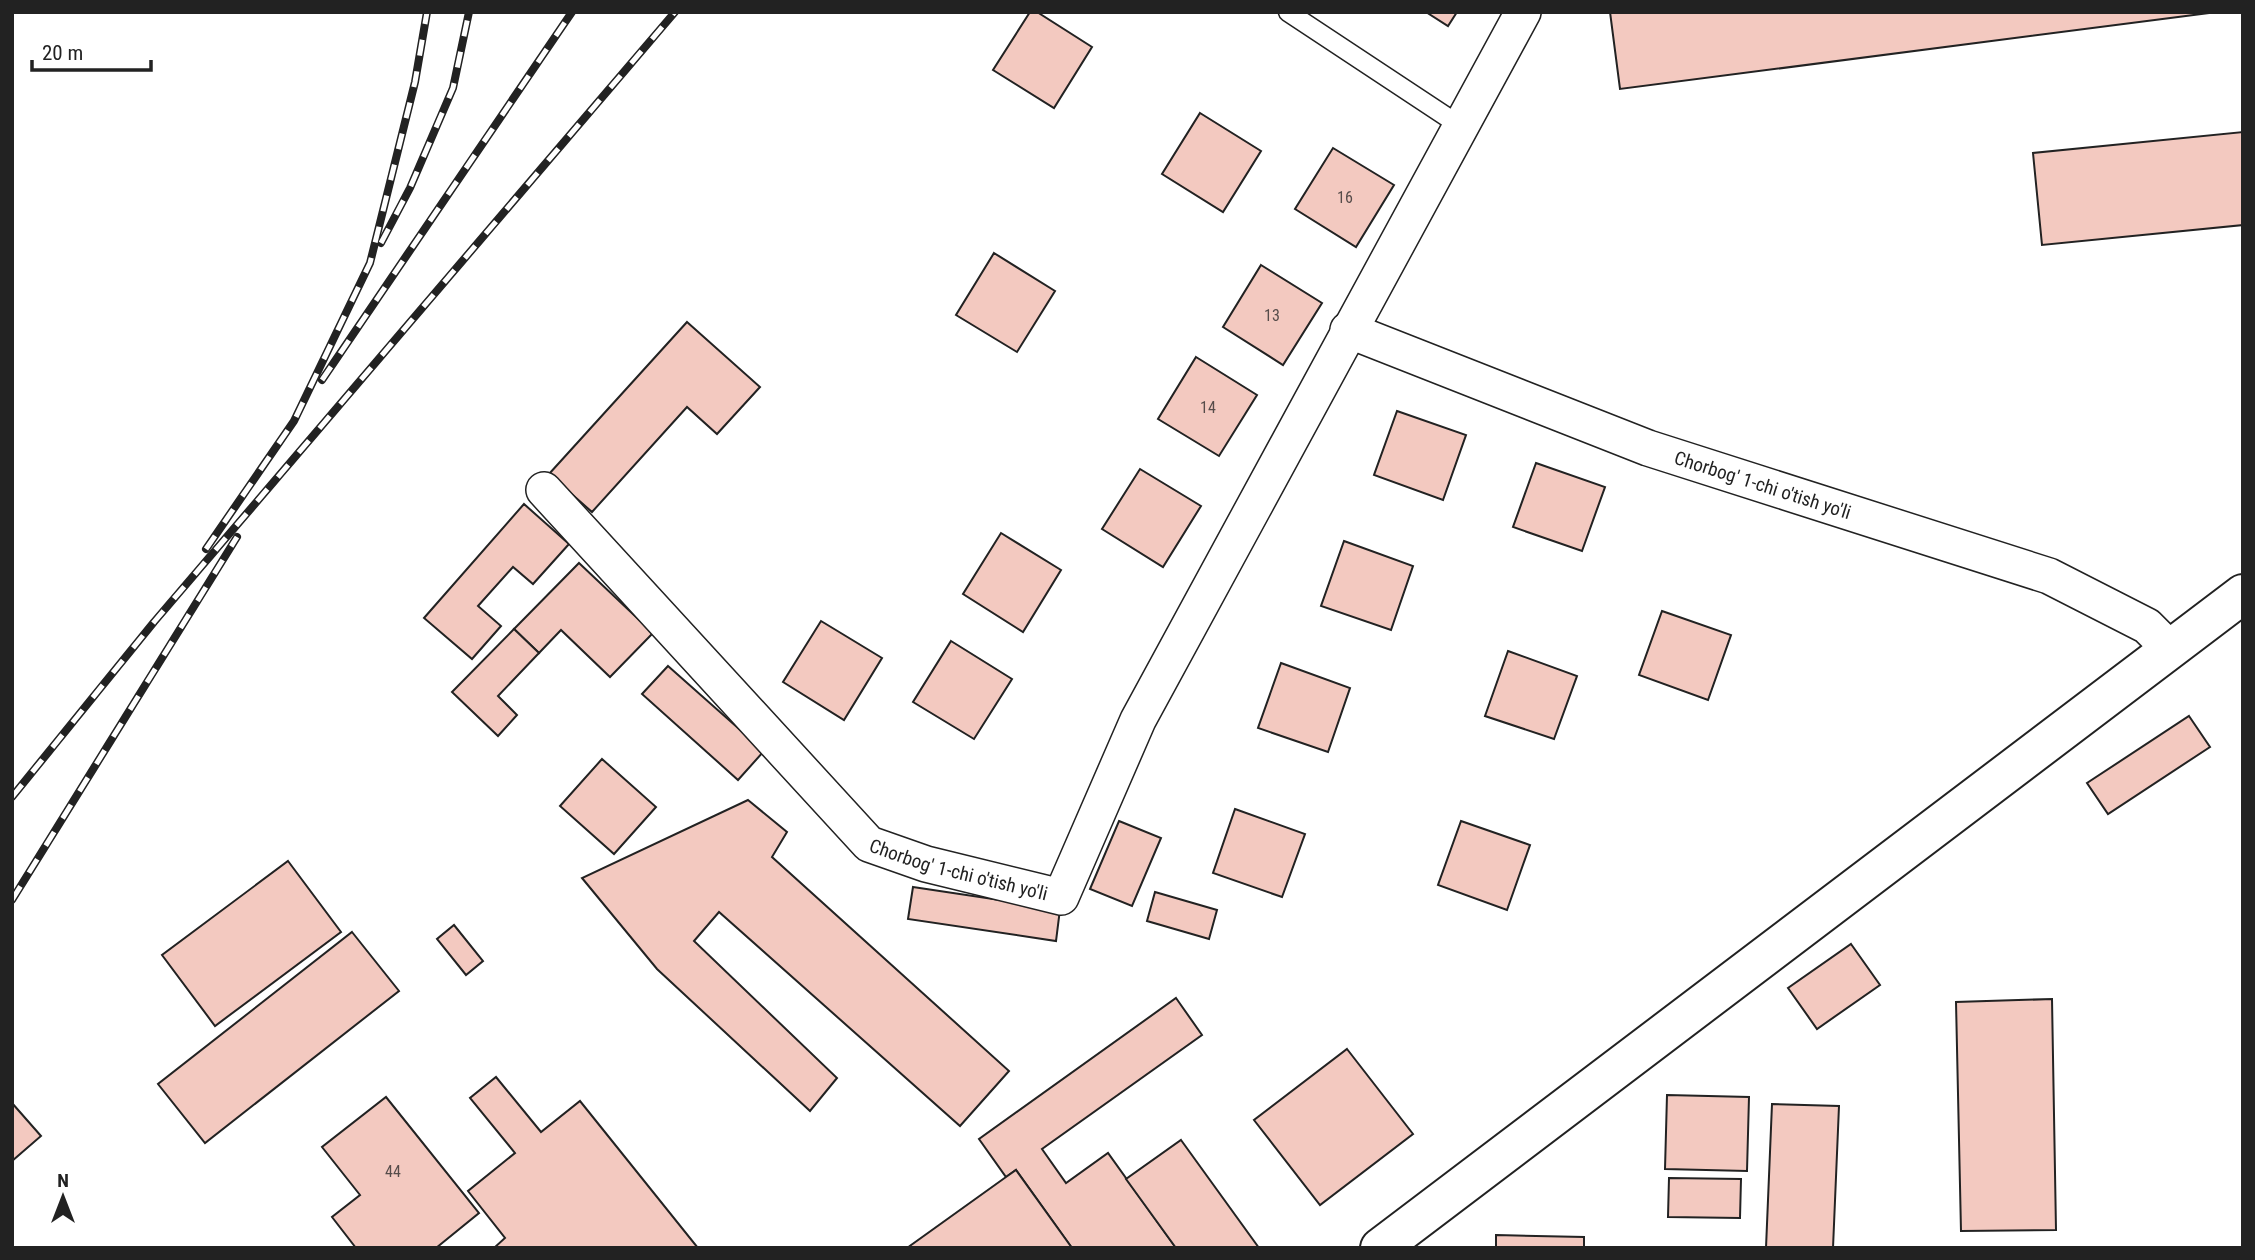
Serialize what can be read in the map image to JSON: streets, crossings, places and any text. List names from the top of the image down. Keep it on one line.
{"streets":{"street":["Chorbog' 1-chi o'tish yo'li"]},"house_numbers":["16","13","14","44"],"scale_bar":"20 m","north":"top"}
